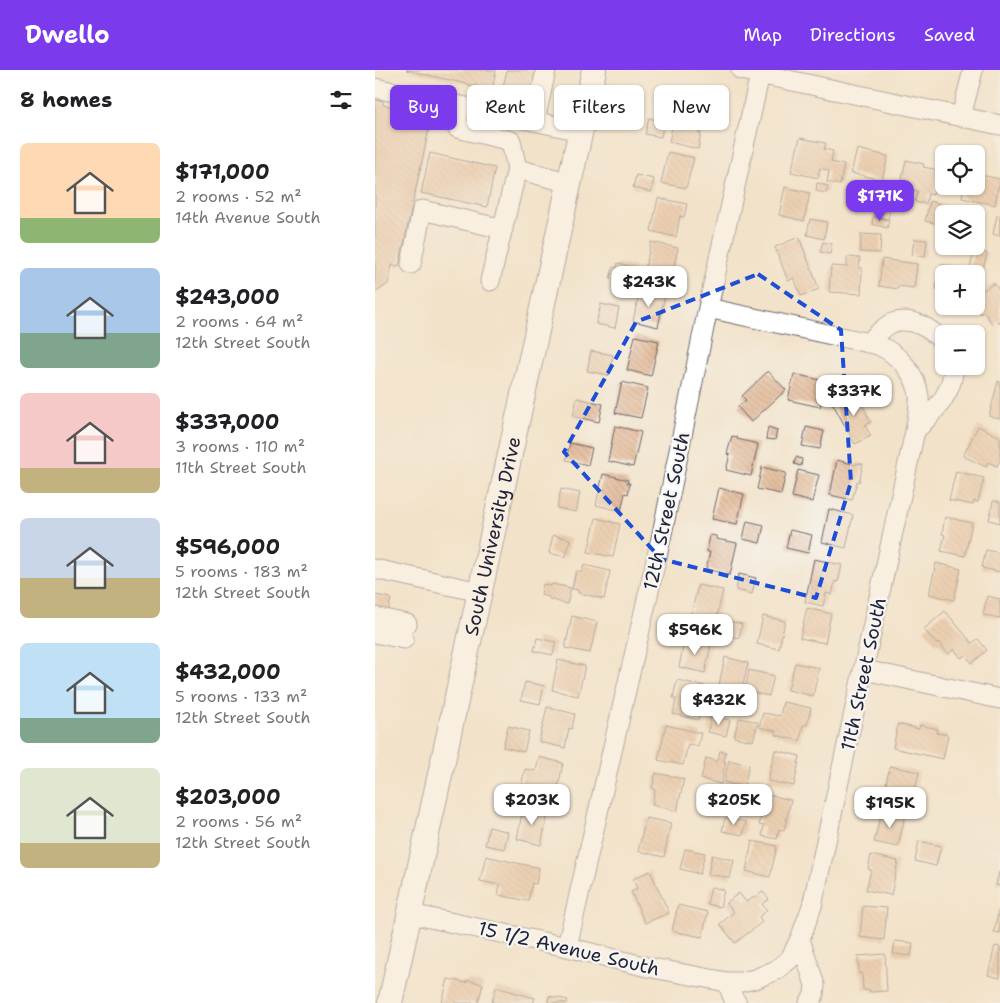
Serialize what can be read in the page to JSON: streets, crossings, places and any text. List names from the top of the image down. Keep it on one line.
{"streets":{"main road":["South University Drive"],"street":["12th Street South","11th Street South","15 1/2 Avenue South"]},"crossings":[["12th Street South","11th Street South"],["12th Street South","15 1/2 Avenue South"],["South University Drive","15 1/2 Avenue South"],["11th Street South","15 1/2 Avenue South"]],"page":{"header":"Dwello","nav":["Map","Directions","Saved"],"heading":"8 homes","chip":["Buy","Rent","Filters","New"],"list":[{"name":"$171,000","note":"2 rooms · 52 m² · 14th Avenue South"},{"name":"$243,000","note":"2 rooms · 64 m² · 12th Street South"},{"name":"$337,000","note":"3 rooms · 110 m² · 11th Street South"},{"name":"$596,000","note":"5 rooms · 183 m² · 12th Street South"},{"name":"$432,000","note":"5 rooms · 133 m² · 12th Street South"},{"name":"$203,000","note":"2 rooms · 56 m² · 12th Street South"}],"map_buttons":["+","−"],"price":["$171K","$243K","$337K","$596K","$432K","$203K","$205K","$195K"]}}
